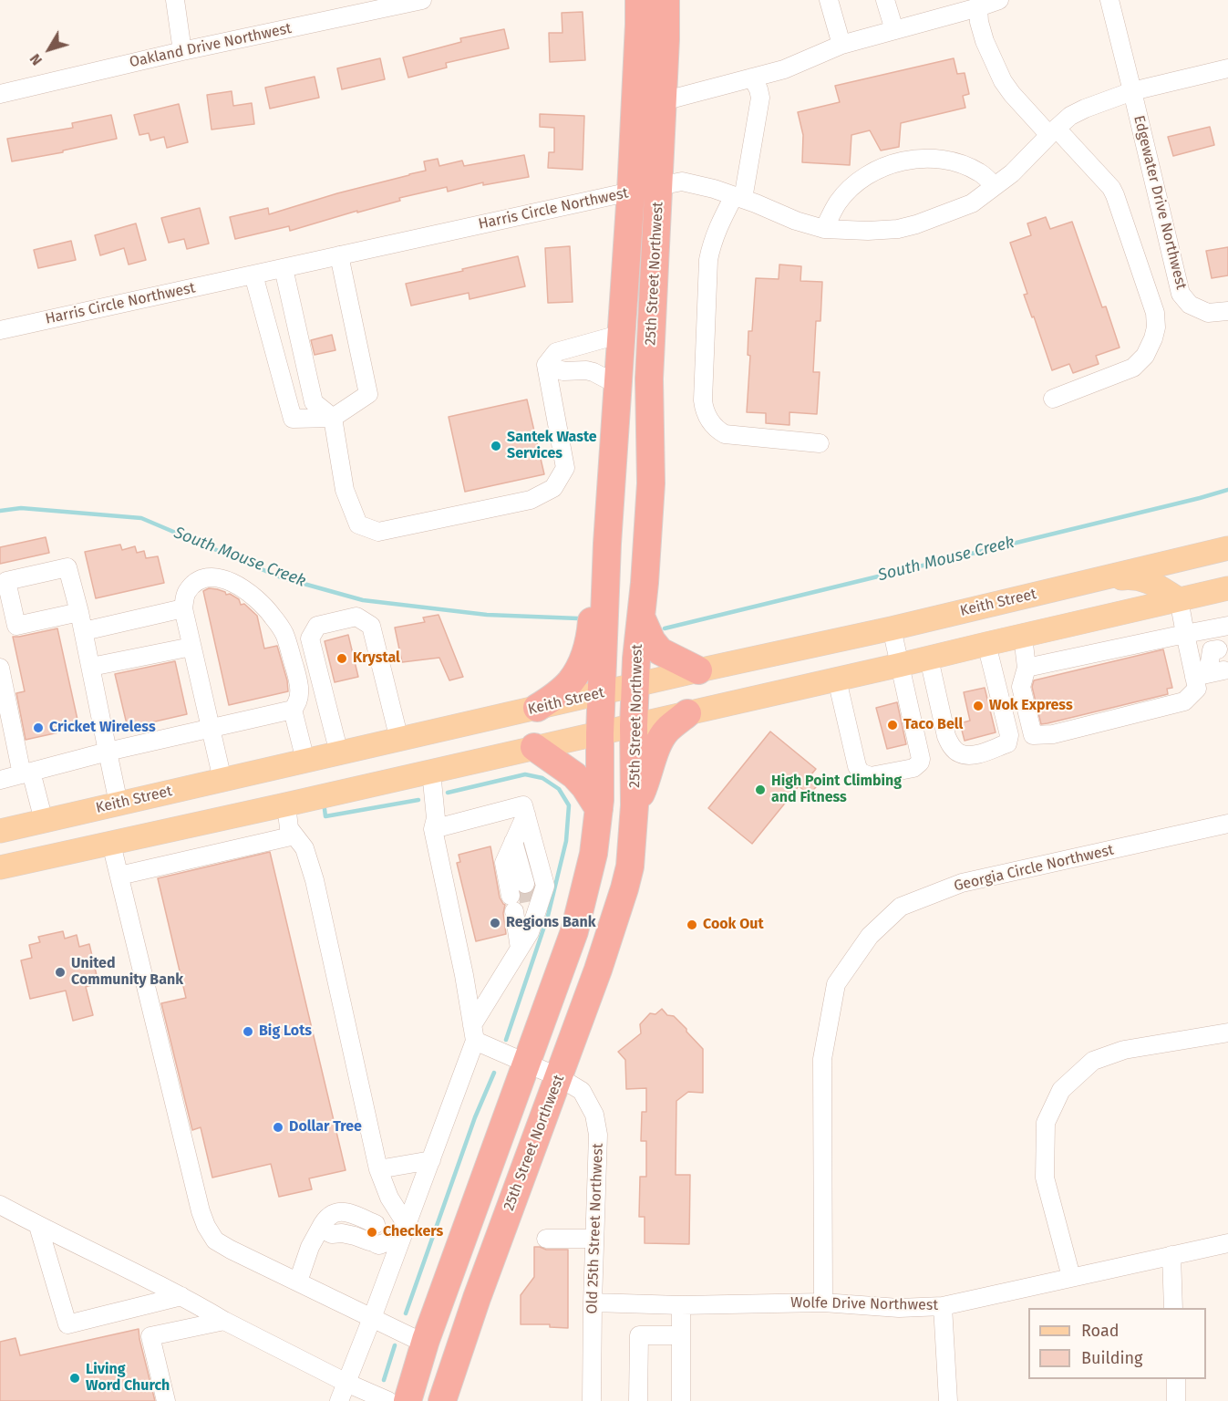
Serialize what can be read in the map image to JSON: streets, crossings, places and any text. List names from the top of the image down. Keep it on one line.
{"streets":{"highway":["25th Street Northwest"],"main road":["Keith Street"],"street":["Oakland Drive Northwest","Edgewater Drive Northwest","Harris Circle Northwest","Georgia Circle Northwest","Old 25th Street Northwest","Wolfe Drive Northwest"]},"crossings":[["Edgewater Drive Northwest","Harris Circle Northwest"],["Harris Circle Northwest","25th Street Northwest"],["25th Street Northwest","Keith Street"],["25th Street Northwest","Old 25th Street Northwest"],["Georgia Circle Northwest","Wolfe Drive Northwest"],["Old 25th Street Northwest","Wolfe Drive Northwest"]],"water":["South Mouse Creek"],"places":["Santek Waste Services","Krystal","Wok Express","Taco Bell","Cricket Wireless","High Point Climbing and Fitness","Regions Bank","Cook Out","United Community Bank","Big Lots","Dollar Tree","Checkers","Living Word Church"],"legend":["Road","Building"],"north":"bottom left"}
